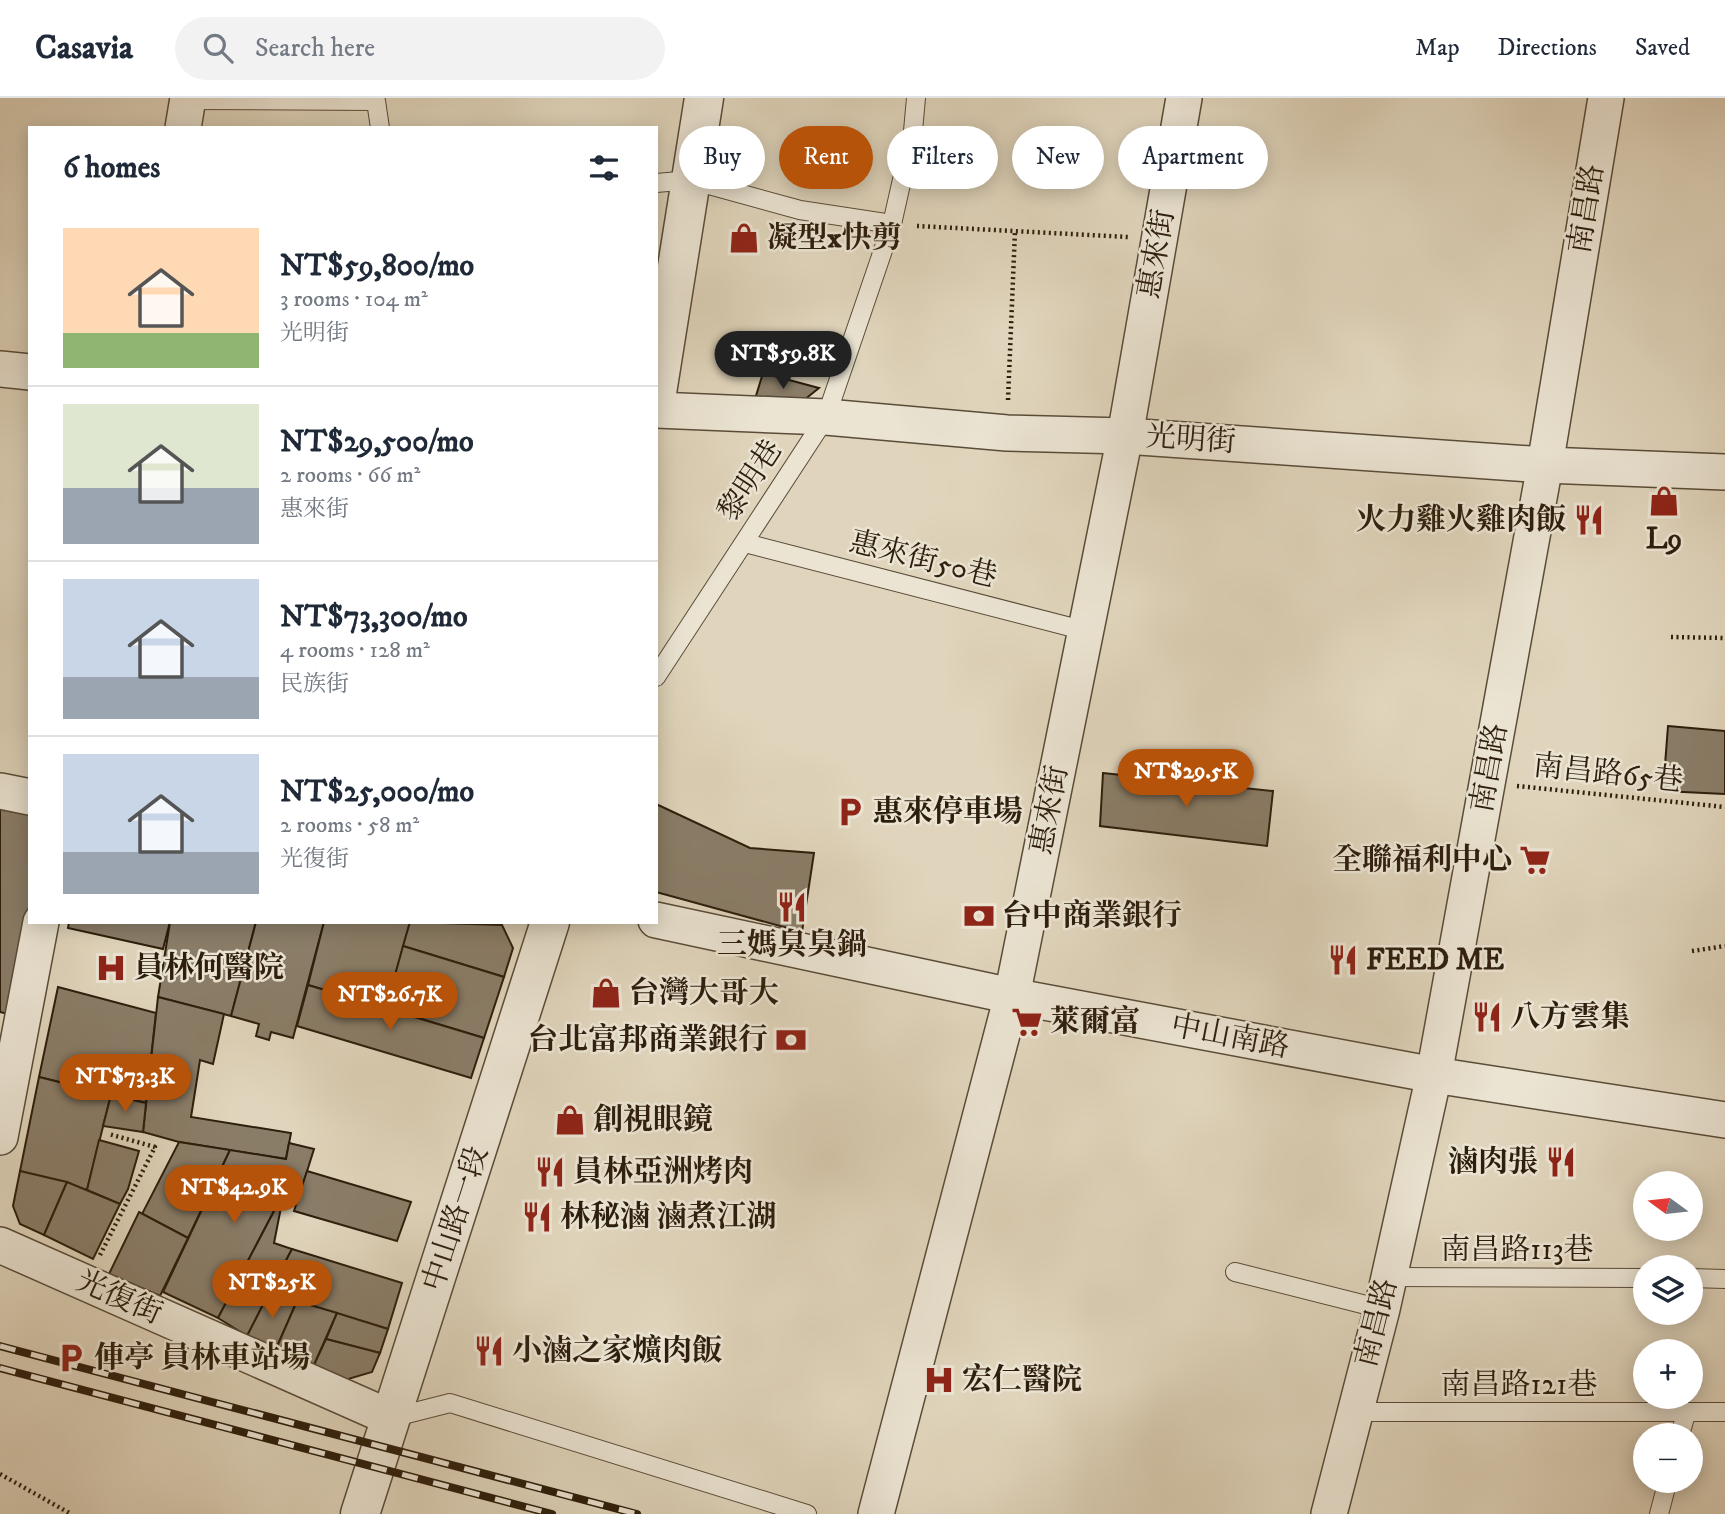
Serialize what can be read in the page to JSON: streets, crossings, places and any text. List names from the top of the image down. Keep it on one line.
{"streets":{"street":["南昌路","惠來街","光明街","中山南路","中山路一段","光復街"],"lane":["黎明巷","惠來街50巷","南昌路113巷","南昌路121巷"],"path":["南昌路65巷"]},"crossings":[["南昌路","光明街"],["南昌路","南昌路65巷"],["南昌路","中山南路"],["南昌路","南昌路113巷"],["南昌路","南昌路121巷"],["惠來街","光明街"],["惠來街","惠來街50巷"],["惠來街","中山南路"],["光明街","黎明巷"],["黎明巷","惠來街50巷"],["中山路一段","光復街"]],"places":{"shop":["凝型x快剪","L9","台灣大哥大","創視眼鏡"],"restaurant":["火力雞火雞肉飯","三媽臭臭鍋","FEED ME","八方雲集","滷肉張","員林亞洲烤肉","林秘滷 滷煮江湖","小滷之家爌肉飯"],"parking":["惠來停車場","俥亭 員林車站場"],"supermarket":["全聯福利中心","萊爾富"],"bank":["台中商業銀行","台北富邦商業銀行"],"hospital":["員林何醫院","宏仁醫院"]},"north":"left","page":{"header":"Casavia","search":"Search here","nav":["Map","Directions","Saved"],"chip":["Buy","Rent","Filters","New","Apartment"],"heading":"6 homes","list":[{"name":"NT$59,800/mo","note":"3 rooms · 104 m² · 光明街"},{"name":"NT$29,500/mo","note":"2 rooms · 66 m² · 惠來街"},{"name":"NT$73,300/mo","note":"4 rooms · 128 m² · 民族街"},{"name":"NT$25,000/mo","note":"2 rooms · 58 m² · 光復街"}],"price":["NT$59.8K","NT$29.5K","NT$26.7K","NT$73.3K","NT$42.9K","NT$25K"],"map_buttons":["+","−"]}}
